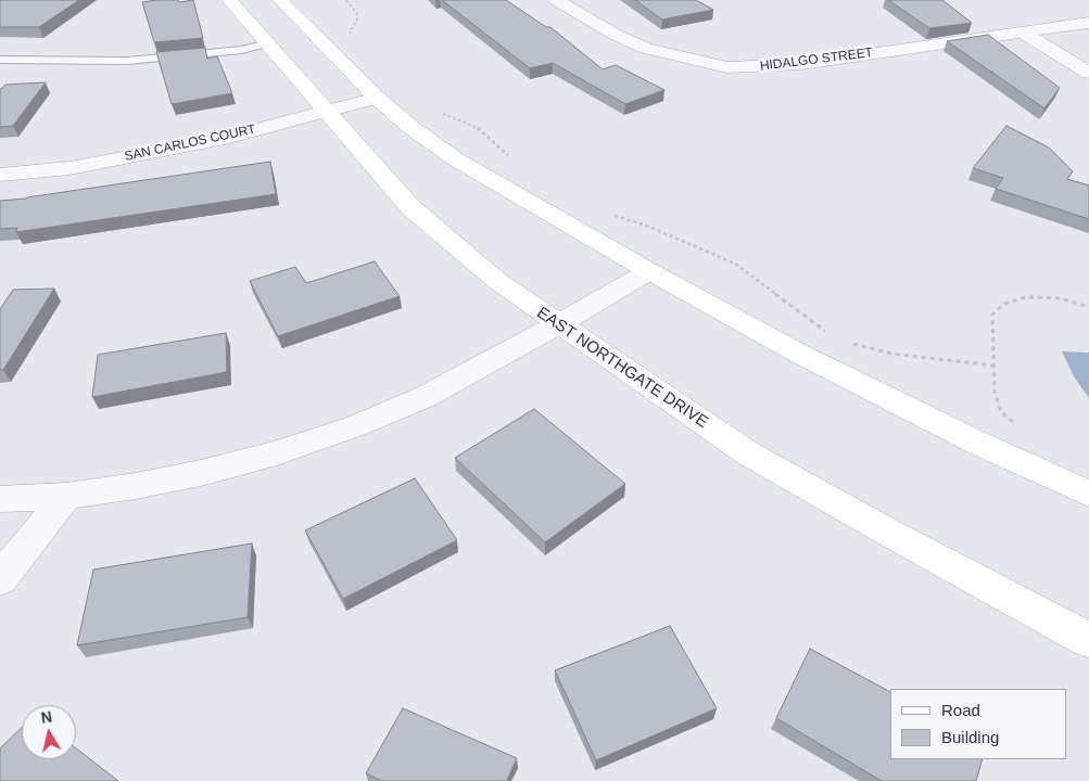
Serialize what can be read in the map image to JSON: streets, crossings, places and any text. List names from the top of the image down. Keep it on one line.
{"streets":{"main road":["EAST NORTHGATE DRIVE"],"street":["HIDALGO STREET","SAN CARLOS COURT"]},"crossings":[["SAN CARLOS COURT","EAST NORTHGATE DRIVE"]],"legend":["Road","Building"],"north":"top"}
